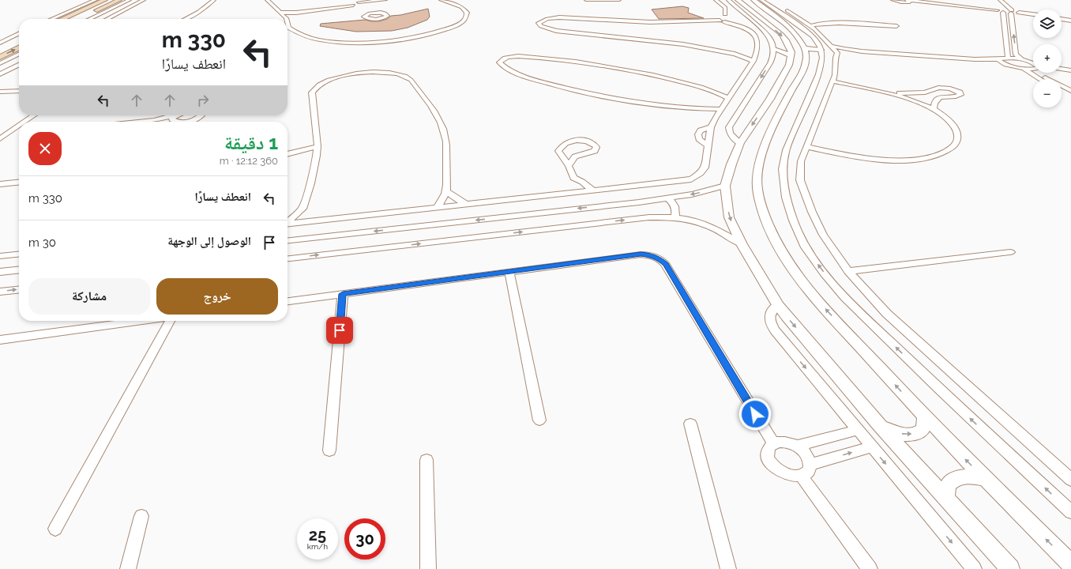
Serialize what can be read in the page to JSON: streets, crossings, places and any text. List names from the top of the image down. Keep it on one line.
{"page":{"map_buttons":["+","−"],"turn":["330 m","انعطف يسارًا"],"heading":["1 دقيقة","360 m · 12:12"],"list":[{"name":"انعطف يسارًا","value":"330 m"},{"name":"الوصول إلى الوجهة","value":"30 m"}],"buttons":["خروج","مشاركة"],"speed":"25 km/h","limit":"30"}}
